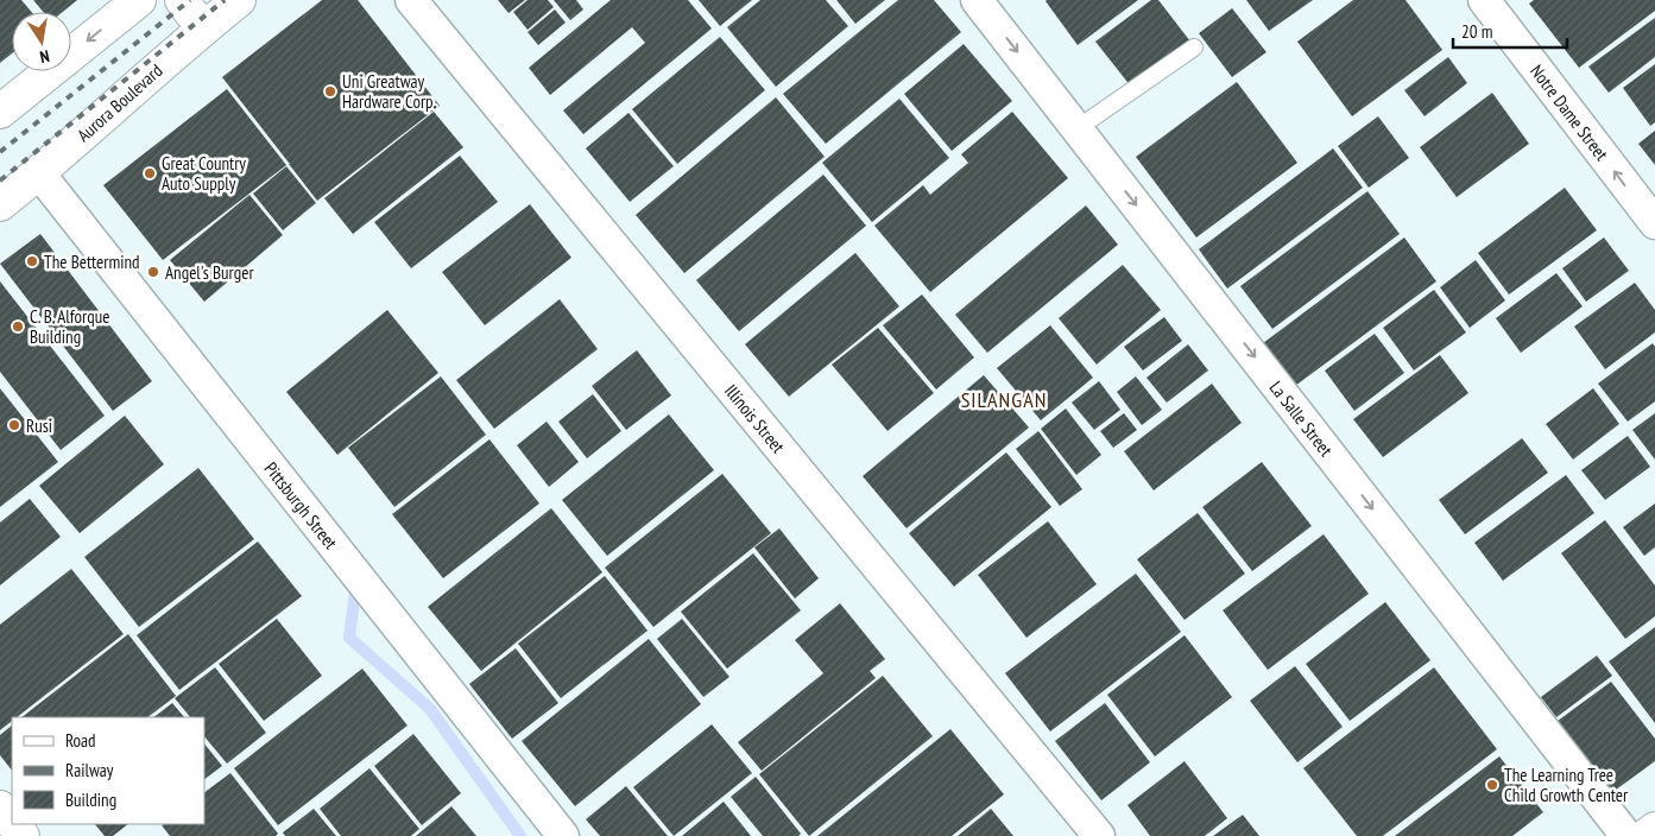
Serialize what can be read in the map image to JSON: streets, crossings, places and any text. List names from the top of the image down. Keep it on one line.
{"streets":{"main road":["Aurora Boulevard"],"street":["Notre Dame Street","Illinois Street","La Salle Street","Pittsburgh Street"]},"crossings":[["Aurora Boulevard","Pittsburgh Street"]],"one_way":["Notre Dame Street","La Salle Street"],"districts":["SILANGAN"],"places":["Uni Greatway Hardware Corp.","Great Country Auto Supply","The Bettermind","Angel's Burger","C. B. Alforque Building","Rusi","The Learning Tree Child Growth Center"],"legend":["Road","Railway","Building"],"scale_bar":"20 m","north":"bottom"}
